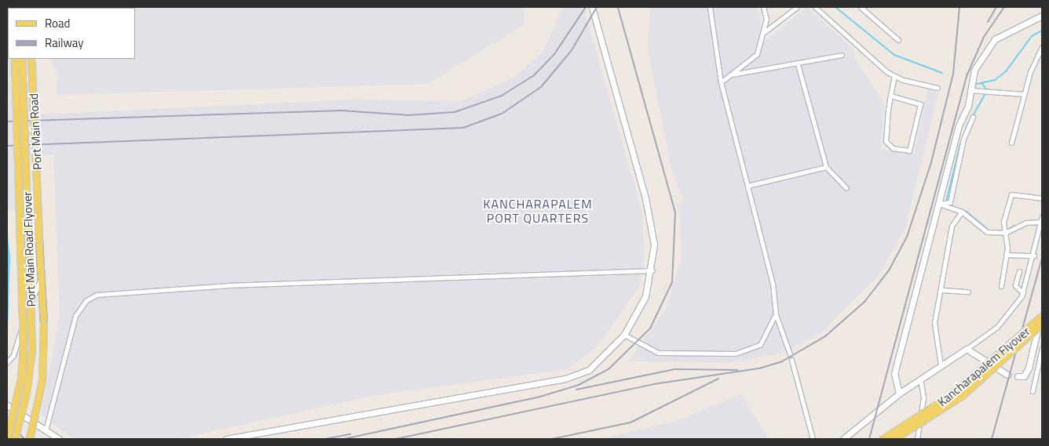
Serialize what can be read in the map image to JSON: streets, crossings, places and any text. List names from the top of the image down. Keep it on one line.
{"streets":{"main road":["Port Main Road","Port Main Road Flyover","Kancharapalem Flyover"]},"districts":["KANCHARAPALEM PORT QUARTERS"],"legend":["Road","Railway"]}
